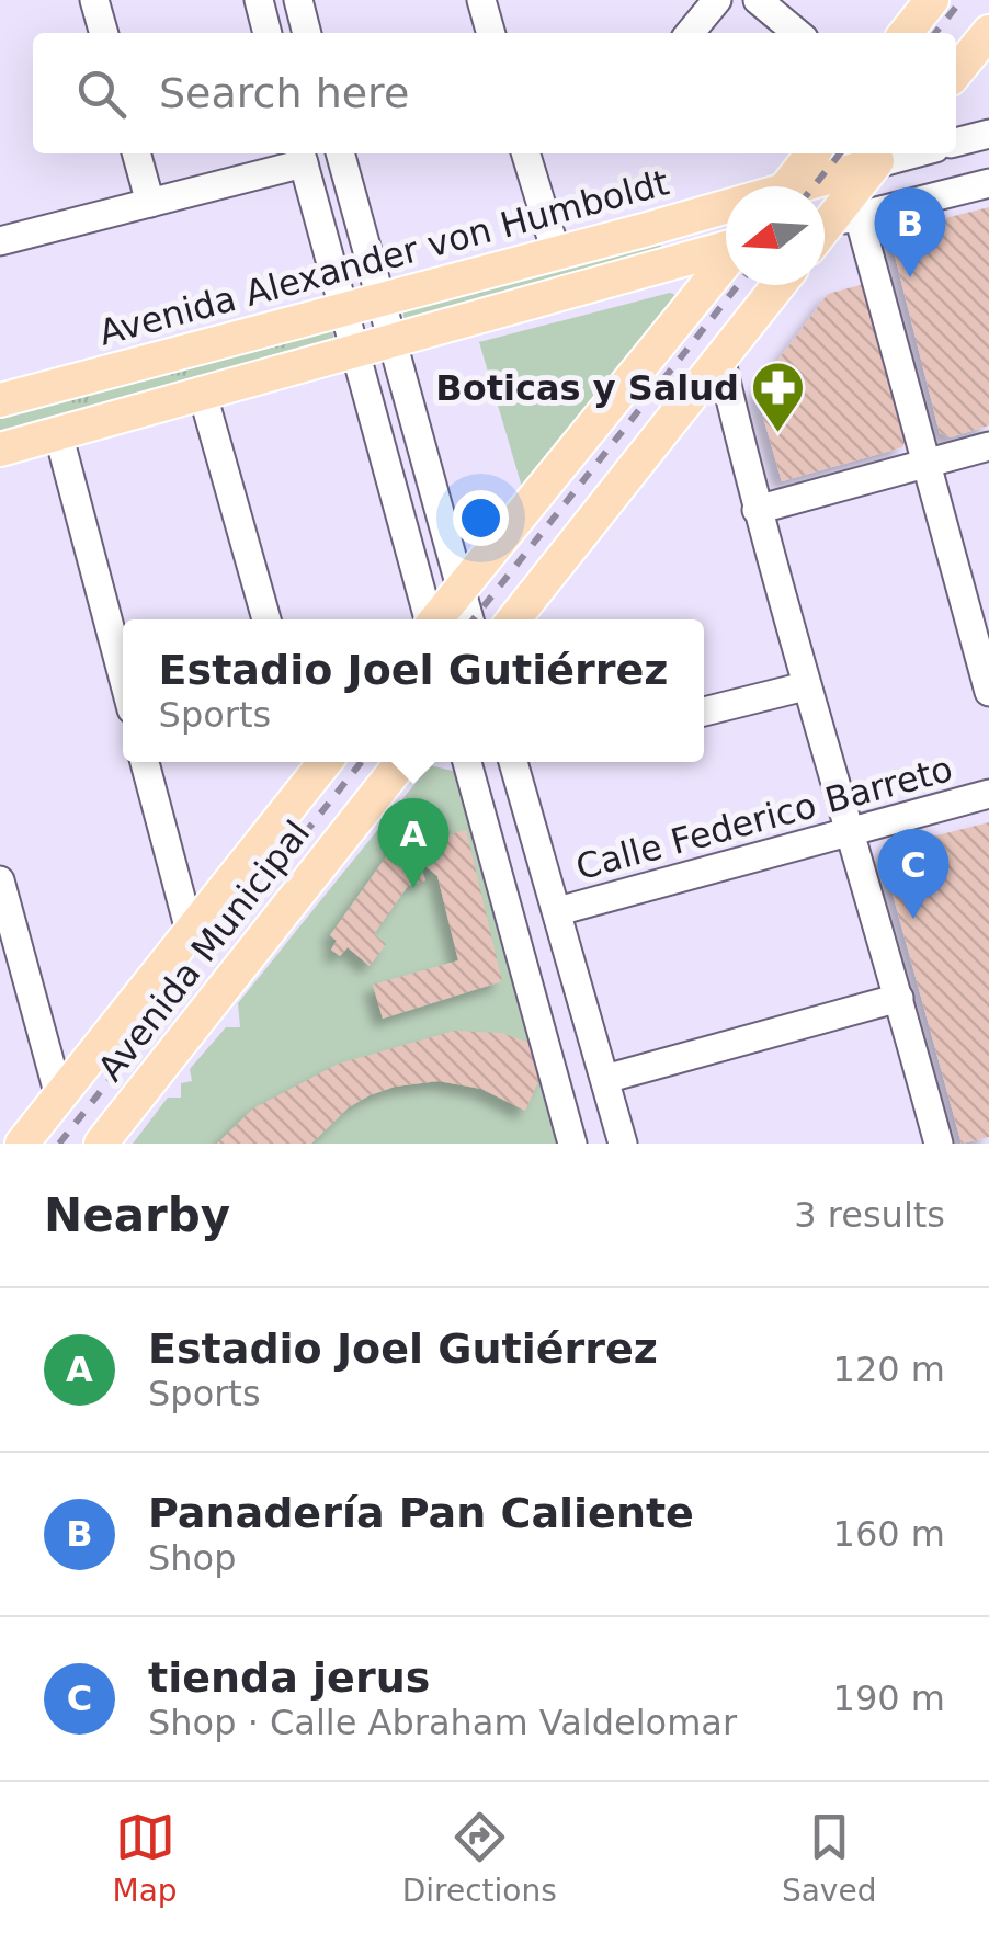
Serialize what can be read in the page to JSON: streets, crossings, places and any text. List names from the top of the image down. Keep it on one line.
{"streets":{"main road":["Avenida Alexander von Humboldt","Avenida Municipal"],"street":["Calle Federico Barreto"]},"places":{"pharmacy":["Boticas y Salud"]},"north":"left","page":{"search":"Search here","pins":["B","A","C"],"popup":["Estadio Joel Gutiérrez","Sports"],"heading":["Nearby","3 results"],"list":[{"mark":"A","name":"Estadio Joel Gutiérrez","note":"Sports","value":"120 m"},{"mark":"B","name":"Panadería Pan Caliente","note":"Shop","value":"160 m"},{"mark":"C","name":"tienda jerus","note":"Shop · Calle Abraham Valdelomar","value":"190 m"}],"nav":["Map","Directions","Saved"]}}
